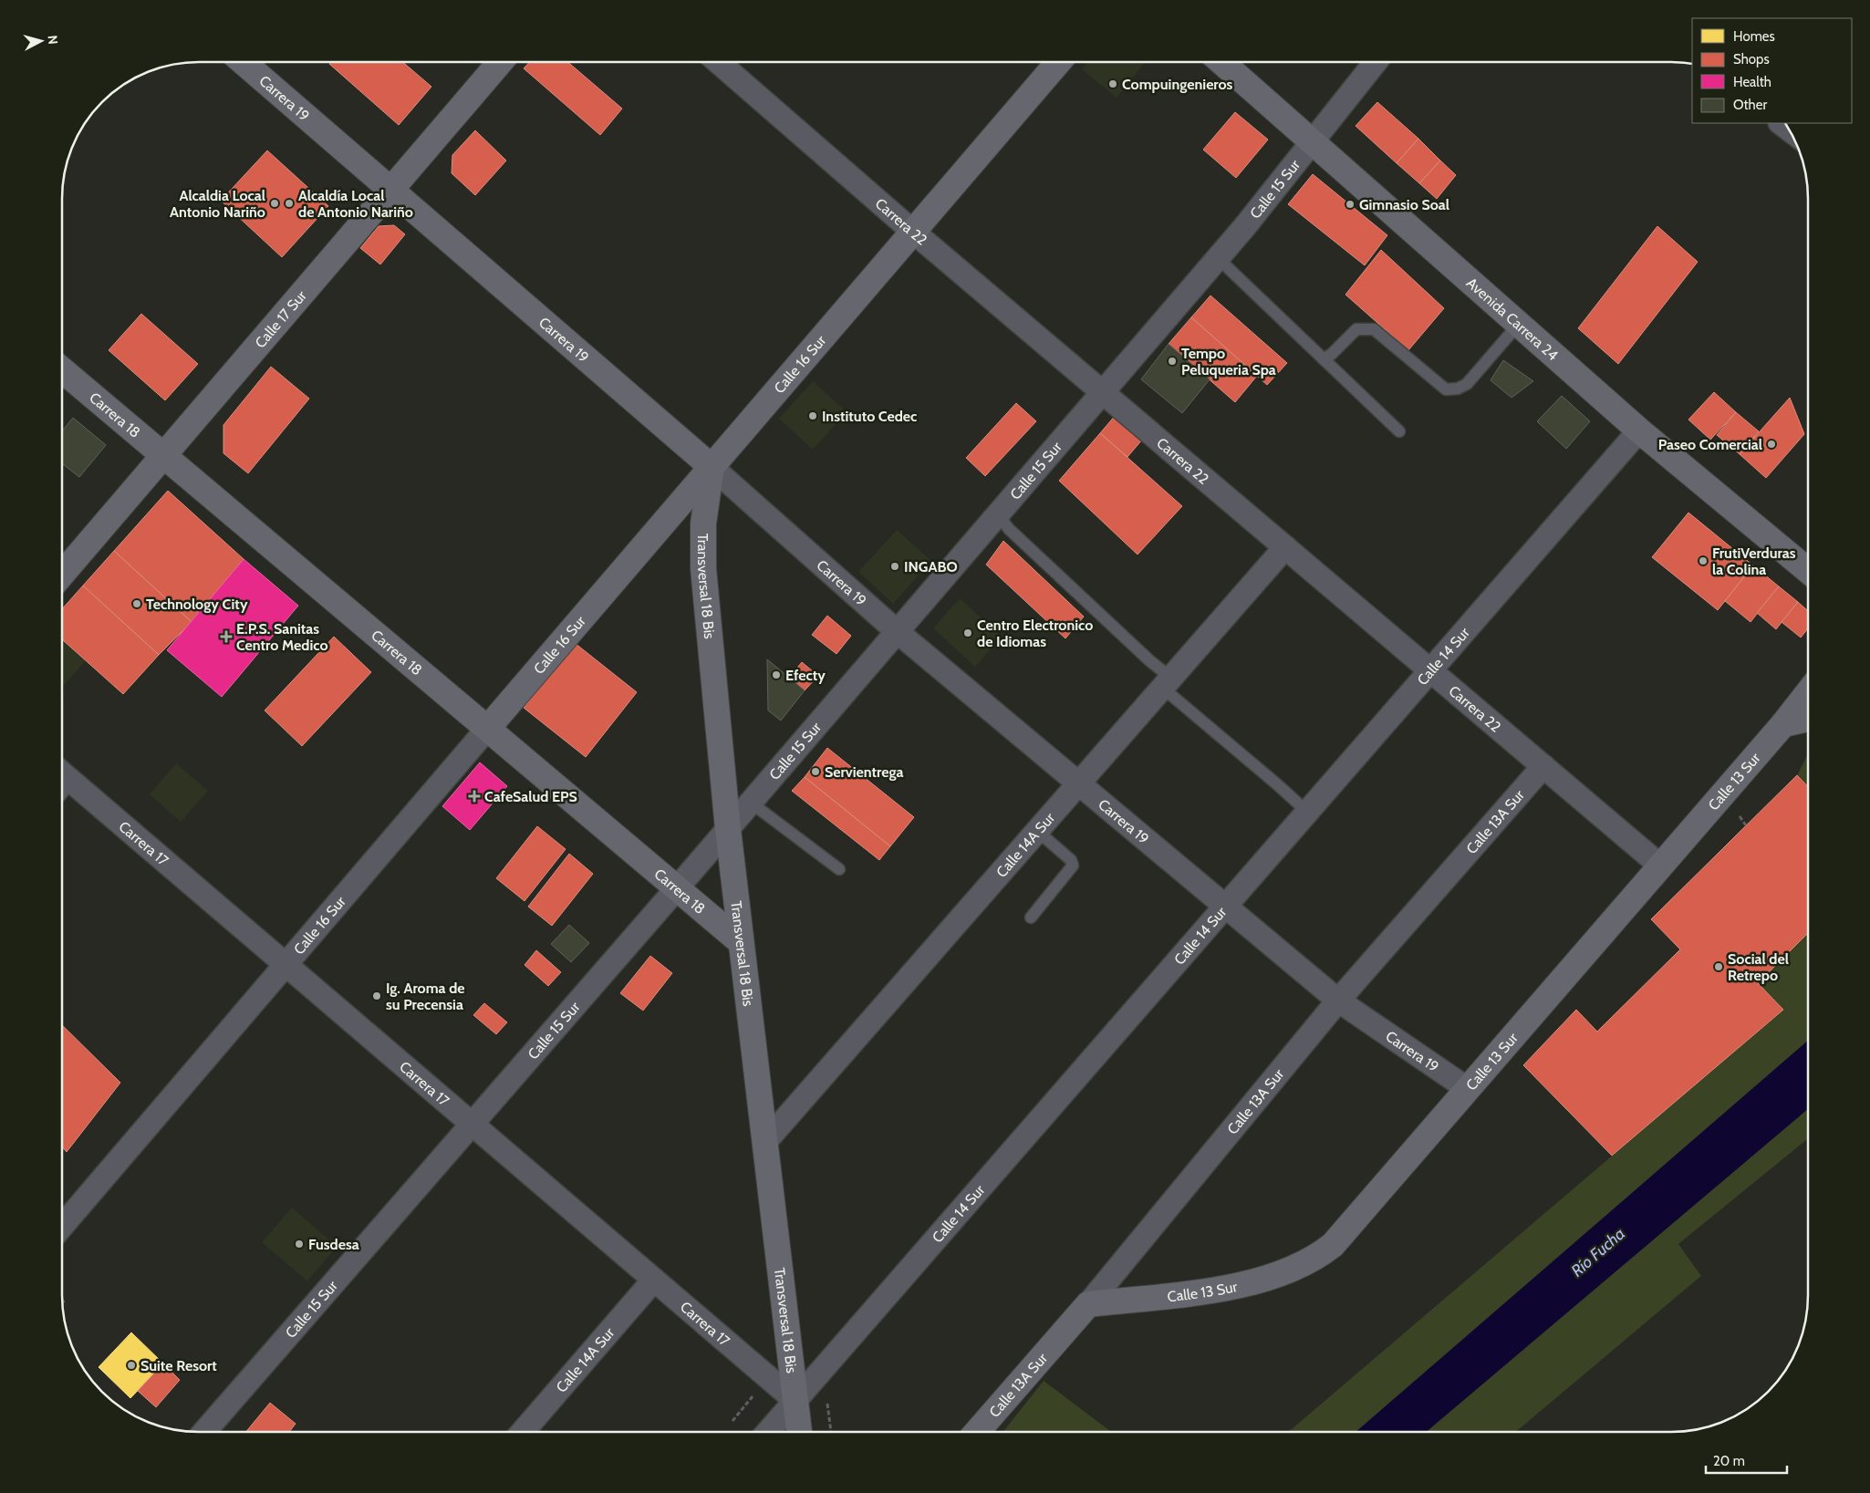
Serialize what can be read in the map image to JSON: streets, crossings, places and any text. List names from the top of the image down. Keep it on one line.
{"streets":{"main road":["Carrera 19","Avenida Carrera 24","Calle 17 Sur","Calle 16 Sur","Carrera 18","Transversal 18 Bis","Calle 13 Sur","Calle 13A Sur"],"street":["Calle 15 Sur","Carrera 22","Calle 14 Sur","Carrera 17","Calle 14A Sur"]},"crossings":[["Carrera 19","Calle 15 Sur"],["Carrera 19","Calle 17 Sur"],["Carrera 19","Calle 16 Sur"],["Carrera 19","Transversal 18 Bis"],["Carrera 19","Calle 14 Sur"],["Carrera 19","Calle 13 Sur"],["Carrera 19","Calle 13A Sur"],["Carrera 19","Calle 14A Sur"],["Calle 15 Sur","Carrera 22"],["Calle 15 Sur","Avenida Carrera 24"],["Calle 15 Sur","Carrera 18"],["Calle 15 Sur","Transversal 18 Bis"],["Calle 15 Sur","Carrera 17"],["Carrera 22","Calle 16 Sur"],["Carrera 22","Calle 14 Sur"],["Carrera 22","Calle 13 Sur"],["Carrera 22","Calle 13A Sur"],["Carrera 22","Calle 14A Sur"],["Avenida Carrera 24","Calle 14 Sur"],["Calle 17 Sur","Carrera 18"],["Calle 16 Sur","Carrera 18"],["Calle 16 Sur","Transversal 18 Bis"],["Calle 16 Sur","Carrera 17"],["Carrera 18","Transversal 18 Bis"],["Transversal 18 Bis","Calle 14 Sur"],["Transversal 18 Bis","Carrera 17"],["Transversal 18 Bis","Calle 14A Sur"],["Calle 14 Sur","Carrera 17"],["Calle 13 Sur","Calle 13A Sur"],["Carrera 17","Calle 14A Sur"]],"water":["Río Fucha"],"places":{"other":["Compuingenieros","Alcaldia Local Antonio Nariño","Alcaldía Local de Antonio Nariño","Gimnasio Soal","Tempo Peluqueria Spa","Instituto Cedec","Paseo Comercial","FrutiVerduras la Colina","INGABO","Technology City","Centro Electronico de Idiomas","Efecty","Servientrega","Social del Retrepo","Ig. Aroma de su Precensia","Fusdesa","Suite Resort"],"health":["E.P.S. Sanitas Centro Medico","CafeSalud EPS"]},"legend":["Homes","Shops","Health","Other"],"scale_bar":"20 m","north":"right"}
